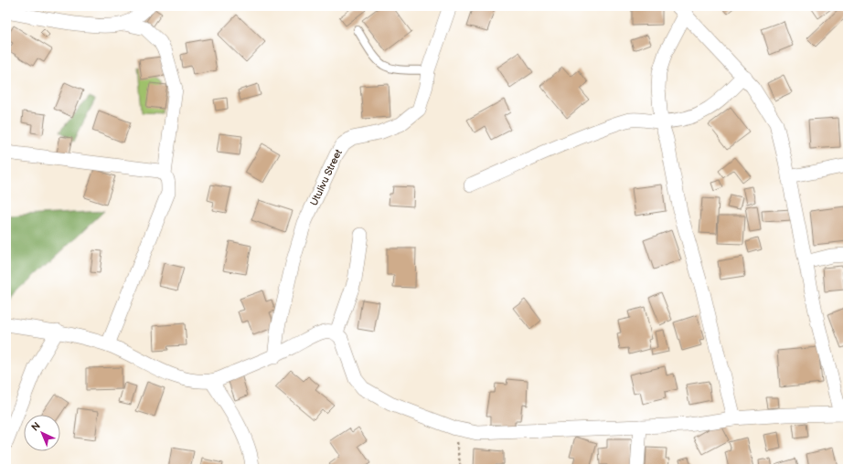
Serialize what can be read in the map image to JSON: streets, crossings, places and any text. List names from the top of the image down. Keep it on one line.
{"streets":{"street":["Utulivu Street"]},"north":"top left"}
